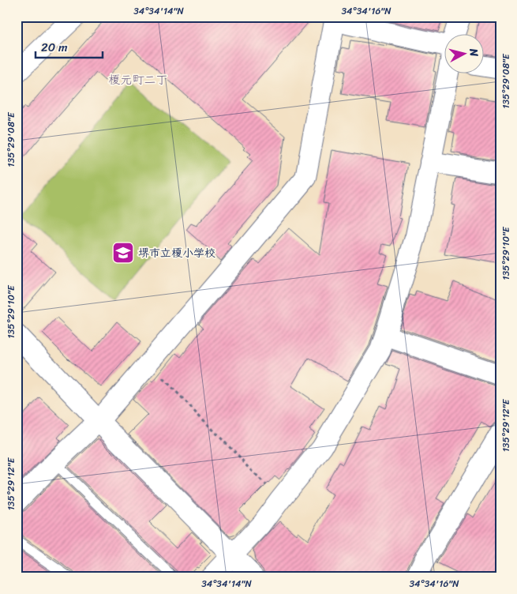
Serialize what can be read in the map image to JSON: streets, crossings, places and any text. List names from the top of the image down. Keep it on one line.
{"districts":["榎元町二丁"],"places":{"school or university":["堺市立榎小学校"]},"scale_bar":"20 m","north":"right","coordinates":["34°34'14\"N","34°34'16\"N","135°29'08\"E","135°29'10\"E","135°29'12\"E"]}
